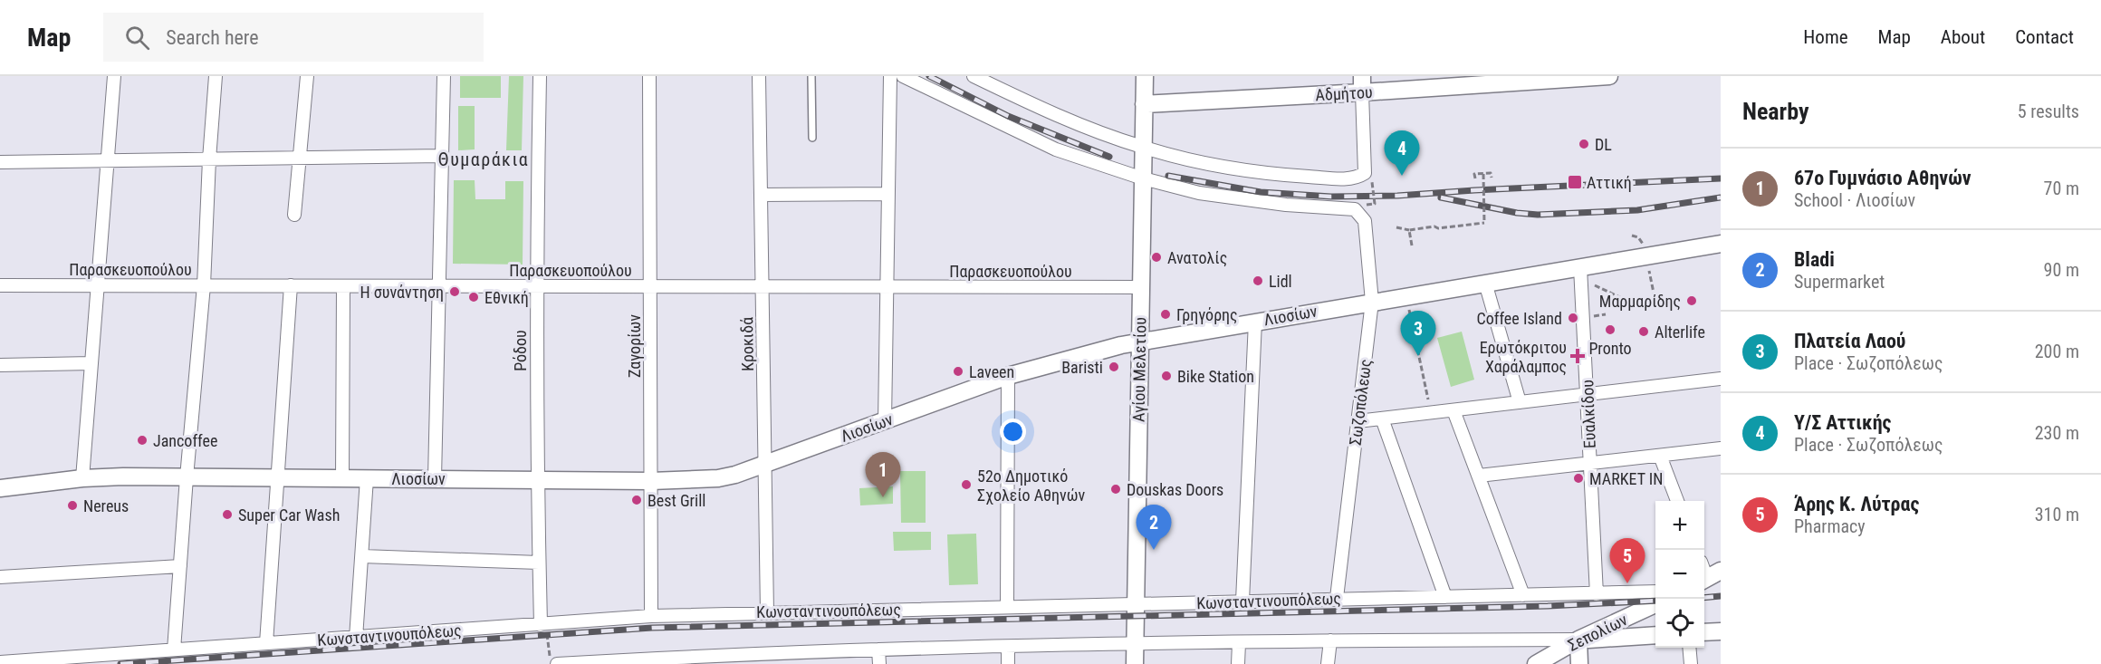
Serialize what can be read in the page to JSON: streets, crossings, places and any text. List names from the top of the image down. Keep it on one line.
{"streets":{"main road":["Αδμήτου","Λιοσίων","Αγίου Μελετίου","Σεπολίων"],"street":["Παρασκευοπούλου","Κροκιδά","Ζαγορίων","Ρόδου","Σωζοπόλεως","Ευαλκίδου","Κωνσταντινουπόλεως"]},"crossings":[["Αδμήτου","Αγίου Μελετίου"],["Παρασκευοπούλου","Κροκιδά"],["Παρασκευοπούλου","Ζαγορίων"],["Παρασκευοπούλου","Ρόδου"],["Παρασκευοπούλου","Αγίου Μελετίου"],["Λιοσίων","Κροκιδά"],["Λιοσίων","Ζαγορίων"],["Λιοσίων","Ρόδου"],["Λιοσίων","Αγίου Μελετίου"],["Λιοσίων","Σωζοπόλεως"],["Λιοσίων","Ευαλκίδου"],["Κροκιδά","Κωνσταντινουπόλεως"],["Ζαγορίων","Κωνσταντινουπόλεως"],["Ρόδου","Κωνσταντινουπόλεως"],["Αγίου Μελετίου","Κωνσταντινουπόλεως"],["Σωζοπόλεως","Κωνσταντινουπόλεως"],["Ευαλκίδου","Κωνσταντινουπόλεως"]],"districts":["Θυμαράκια"],"places":{"other":["DL","Ανατολίς","Lidl","Η συνάντηση","Εθνική","Μαρμαρίδης","Γρηγόρης","Coffee Island","Pronto","Alterlife","Baristi","Laveen","Bike Station","Jancoffee","MARKET IN","52ο Δημοτικό Σχολείο Αθηνών","Douskas Doors","Best Grill","Nereus","Super Car Wash"],"transit":["Αττική"],"health":["Ερωτόκριτου Χαράλαμπος"]},"page":{"header":"Map","search":"Search here","nav":["Home","Map","About","Contact"],"heading":["Nearby","5 results"],"pins":["4","3","1","2","5"],"list":[{"mark":"1","name":"67ο Γυμνάσιο Αθηνών","note":"School · Λιοσίων","value":"70 m"},{"mark":"2","name":"Bladi","note":"Supermarket","value":"90 m"},{"mark":"3","name":"Πλατεία Λαού","note":"Place · Σωζοπόλεως","value":"200 m"},{"mark":"4","name":"Υ/Σ Αττικής","note":"Place · Σωζοπόλεως","value":"230 m"},{"mark":"5","name":"Άρης Κ. Λύτρας","note":"Pharmacy","value":"310 m"}],"map_buttons":["+","−"]}}
